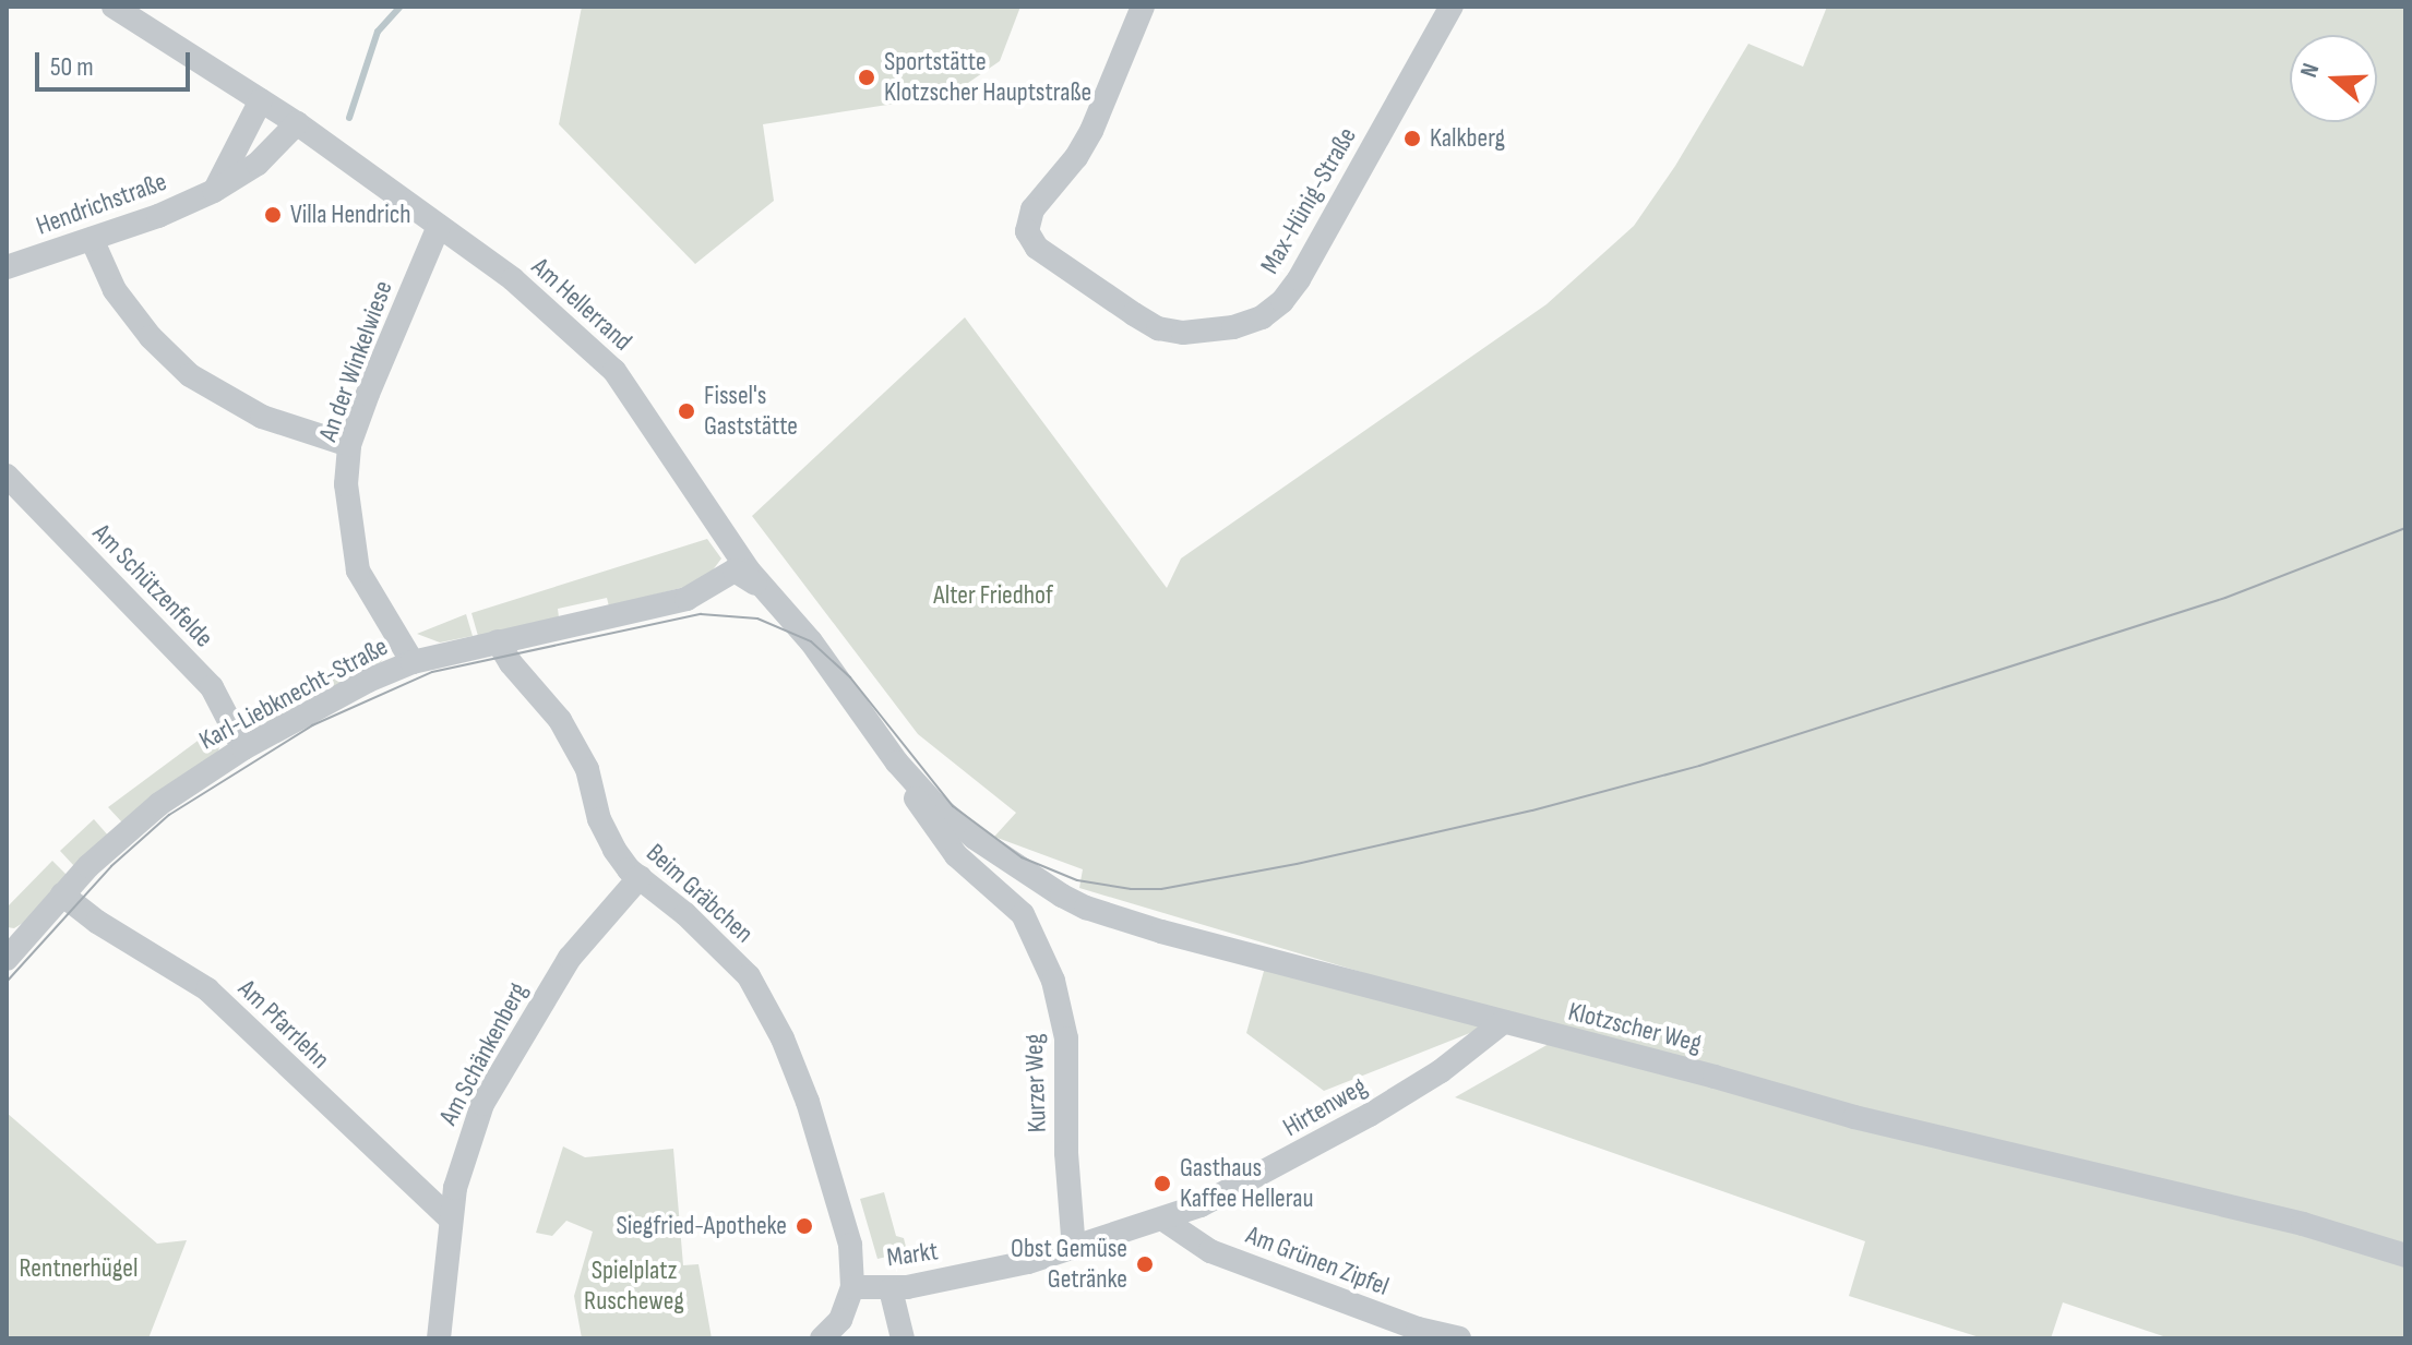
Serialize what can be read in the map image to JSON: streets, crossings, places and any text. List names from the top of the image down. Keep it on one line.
{"streets":{"street":["Max-Hünig-Straße","Hendrichstraße","Am Hellerrand","An der Winkelwiese","Am Schützenfelde","Karl-Liebknecht-Straße","Beim Gräbchen","Am Pfarrlehn","Klotzscher Weg","Am Schänkenberg","Kurzer Weg","Hirtenweg","Markt","Am Grünen Zipfel"]},"crossings":[["Hendrichstraße","Am Hellerrand"],["Am Hellerrand","An der Winkelwiese"],["Am Hellerrand","Karl-Liebknecht-Straße"],["Am Hellerrand","Klotzscher Weg"],["Am Hellerrand","Kurzer Weg"],["An der Winkelwiese","Karl-Liebknecht-Straße"],["Am Schützenfelde","Karl-Liebknecht-Straße"],["Karl-Liebknecht-Straße","Beim Gräbchen"],["Karl-Liebknecht-Straße","Am Pfarrlehn"],["Beim Gräbchen","Am Schänkenberg"],["Beim Gräbchen","Markt"],["Am Pfarrlehn","Am Schänkenberg"],["Klotzscher Weg","Kurzer Weg"],["Klotzscher Weg","Hirtenweg"],["Kurzer Weg","Markt"],["Hirtenweg","Markt"],["Hirtenweg","Am Grünen Zipfel"],["Markt","Am Grünen Zipfel"]],"parks":["Alter Friedhof","Rentnerhügel","Spielplatz Ruscheweg"],"places":["Sportstätte Klotzscher Hauptstraße","Kalkberg","Villa Hendrich","Fissel's Gaststätte","Gasthaus Kaffee Hellerau","Siegfried-Apotheke","Obst Gemüse Getränke"],"scale_bar":"50 m","north":"left"}
